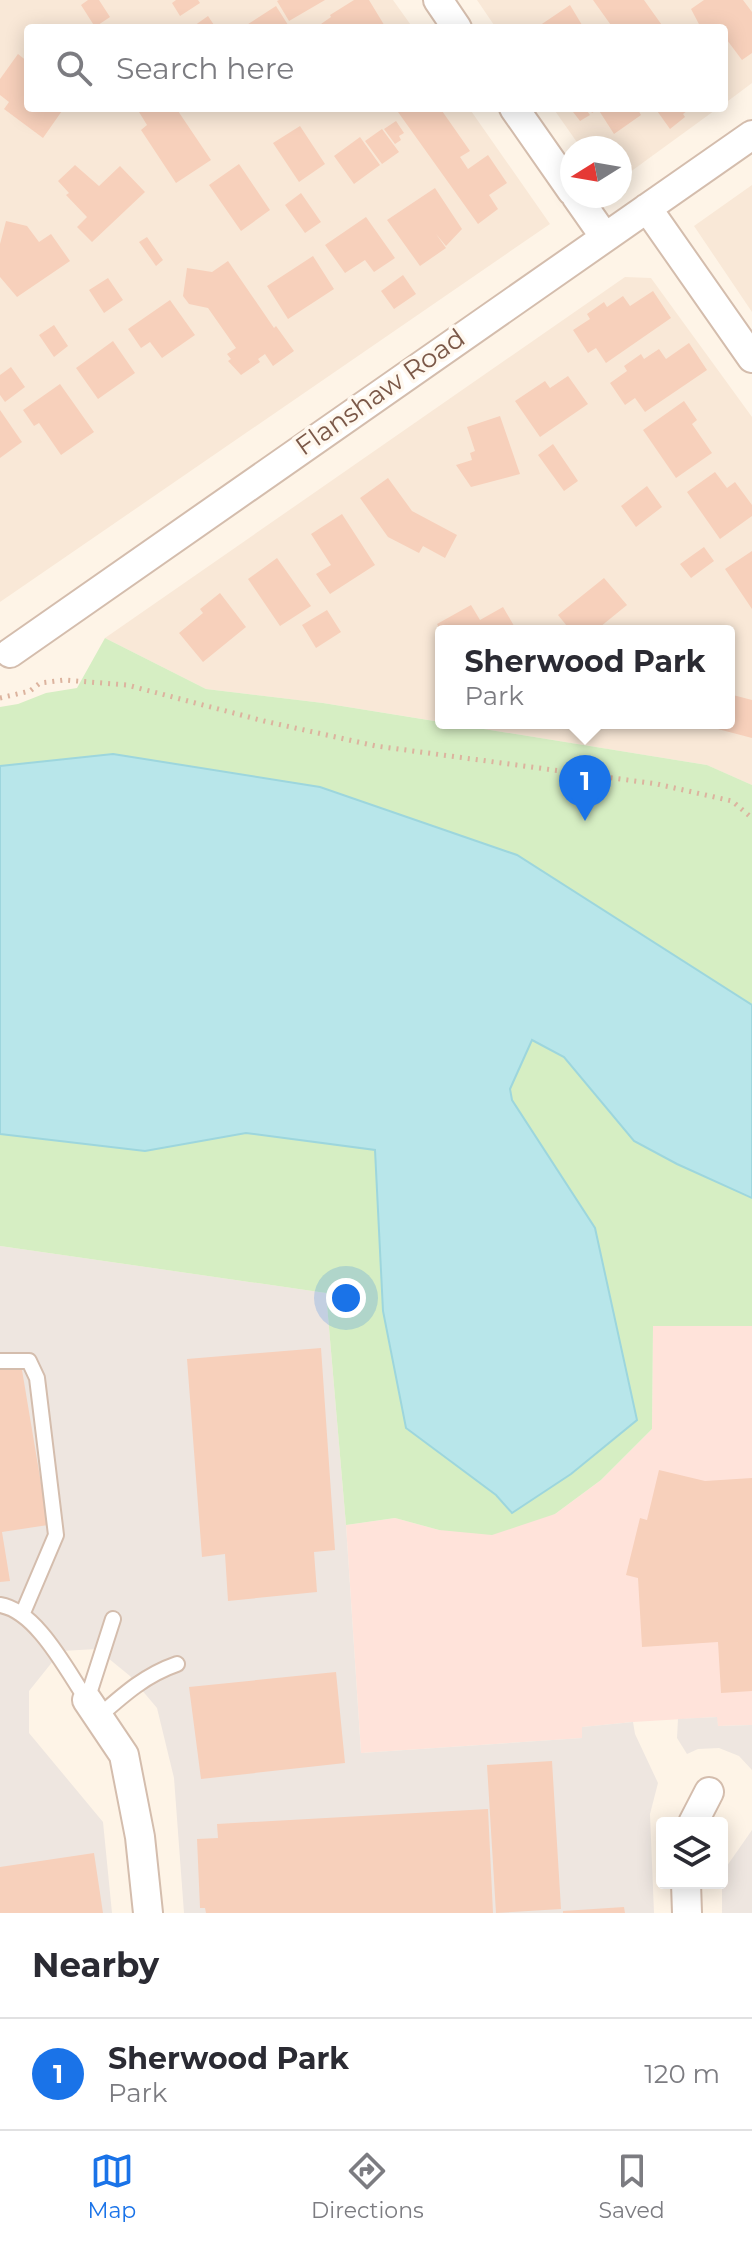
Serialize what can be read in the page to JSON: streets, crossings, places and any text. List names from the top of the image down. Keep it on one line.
{"streets":{"street":["Flanshaw Road"]},"north":"left","page":{"search":"Search here","popup":["Sherwood Park","Park"],"pins":"1","heading":"Nearby","list":[{"mark":"1","name":"Sherwood Park","note":"Park","value":"120 m"}],"nav":["Map","Directions","Saved"]}}
